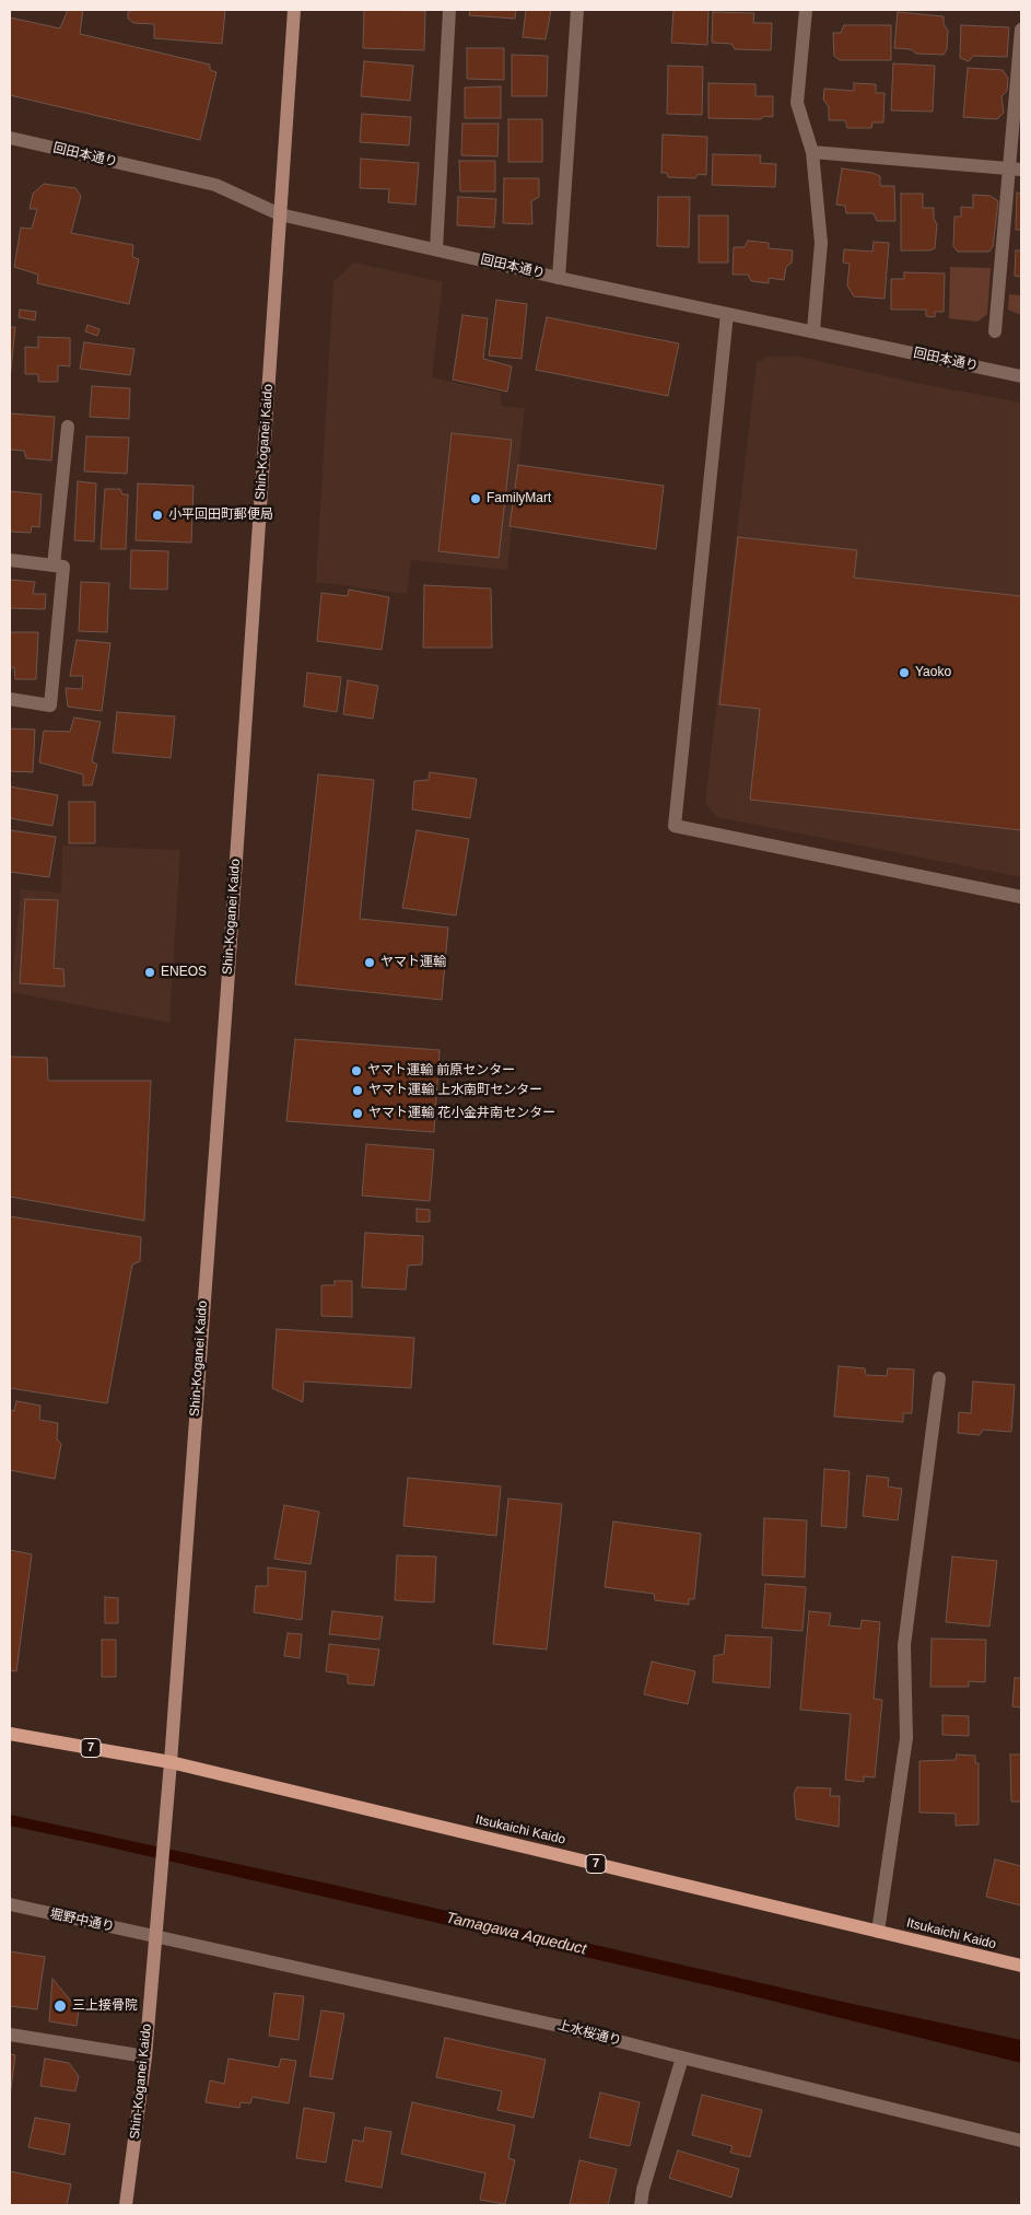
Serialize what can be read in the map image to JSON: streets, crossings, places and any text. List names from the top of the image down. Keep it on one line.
{"streets":{"main road":["Shin-Koganei Kaido","7","Itsukaichi Kaido"],"street":["回田本通り","堀野中通り","上水桜通り"]},"crossings":[["回田本通り","Shin-Koganei Kaido"],["Shin-Koganei Kaido","Itsukaichi Kaido"],["Shin-Koganei Kaido","堀野中通り"],["Shin-Koganei Kaido","上水桜通り"],["堀野中通り","上水桜通り"]],"water":["Tamagawa Aqueduct"],"places":["FamilyMart","小平回田町郵便局","Yaoko","ヤマト運輸","ENEOS","ヤマト運輸 前原センター","ヤマト運輸 上水南町センター","ヤマト運輸 花小金井南センター","三上接骨院"]}
